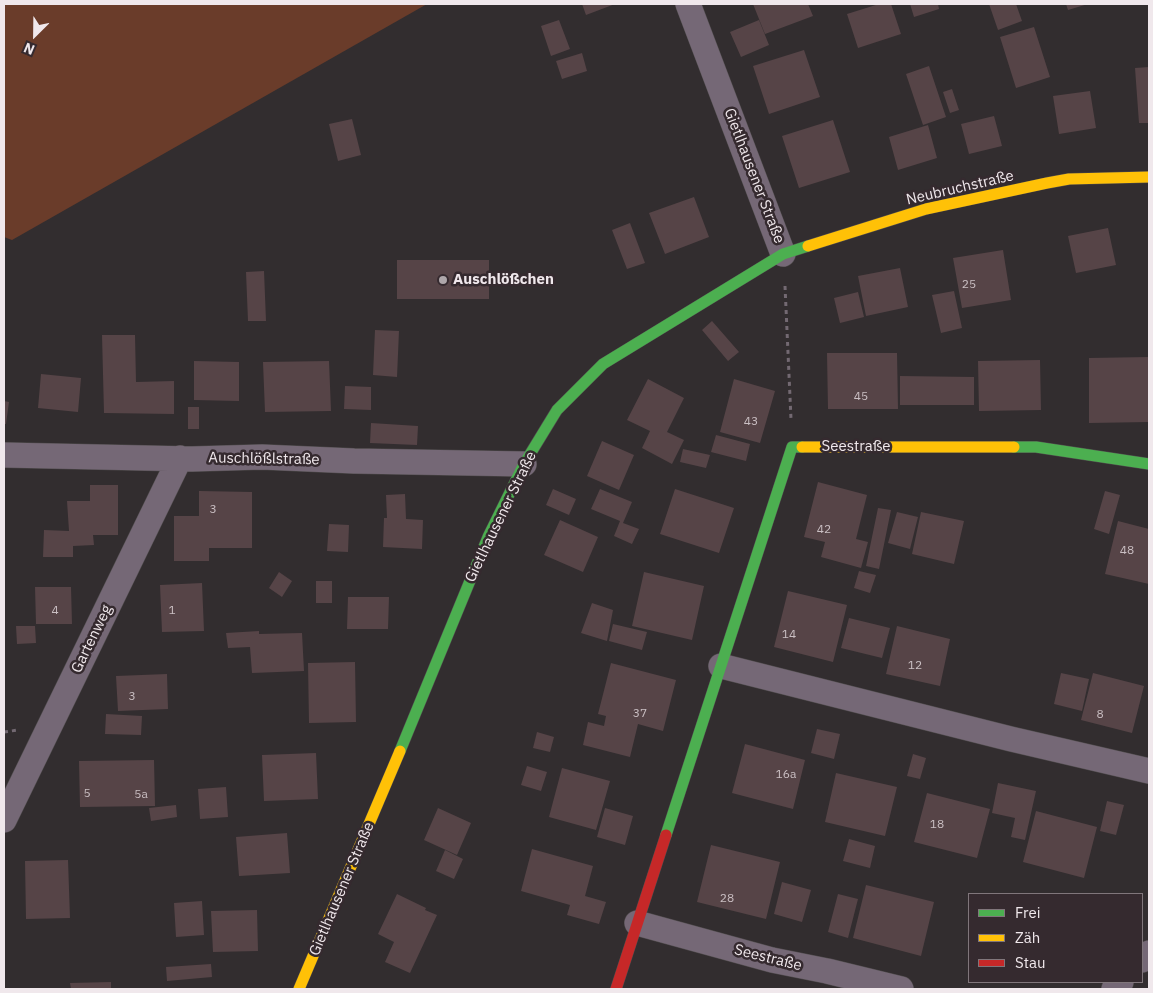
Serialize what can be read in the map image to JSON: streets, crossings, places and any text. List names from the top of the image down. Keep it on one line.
{"streets":{"street":["Gietlhausener Straße","Neubruchstraße","Seestraße","Auschlößlstraße","Gartenweg"]},"crossings":[["Gietlhausener Straße","Neubruchstraße"],["Gietlhausener Straße","Auschlößlstraße"],["Auschlößlstraße","Gartenweg"]],"places":["Auschlößchen"],"house_numbers":["25","45","43","3","42","48","4","1","14","12","3","37","8","16a","5","5a","18","28"],"legend":["Frei","Zäh","Stau"],"north":"bottom left"}
